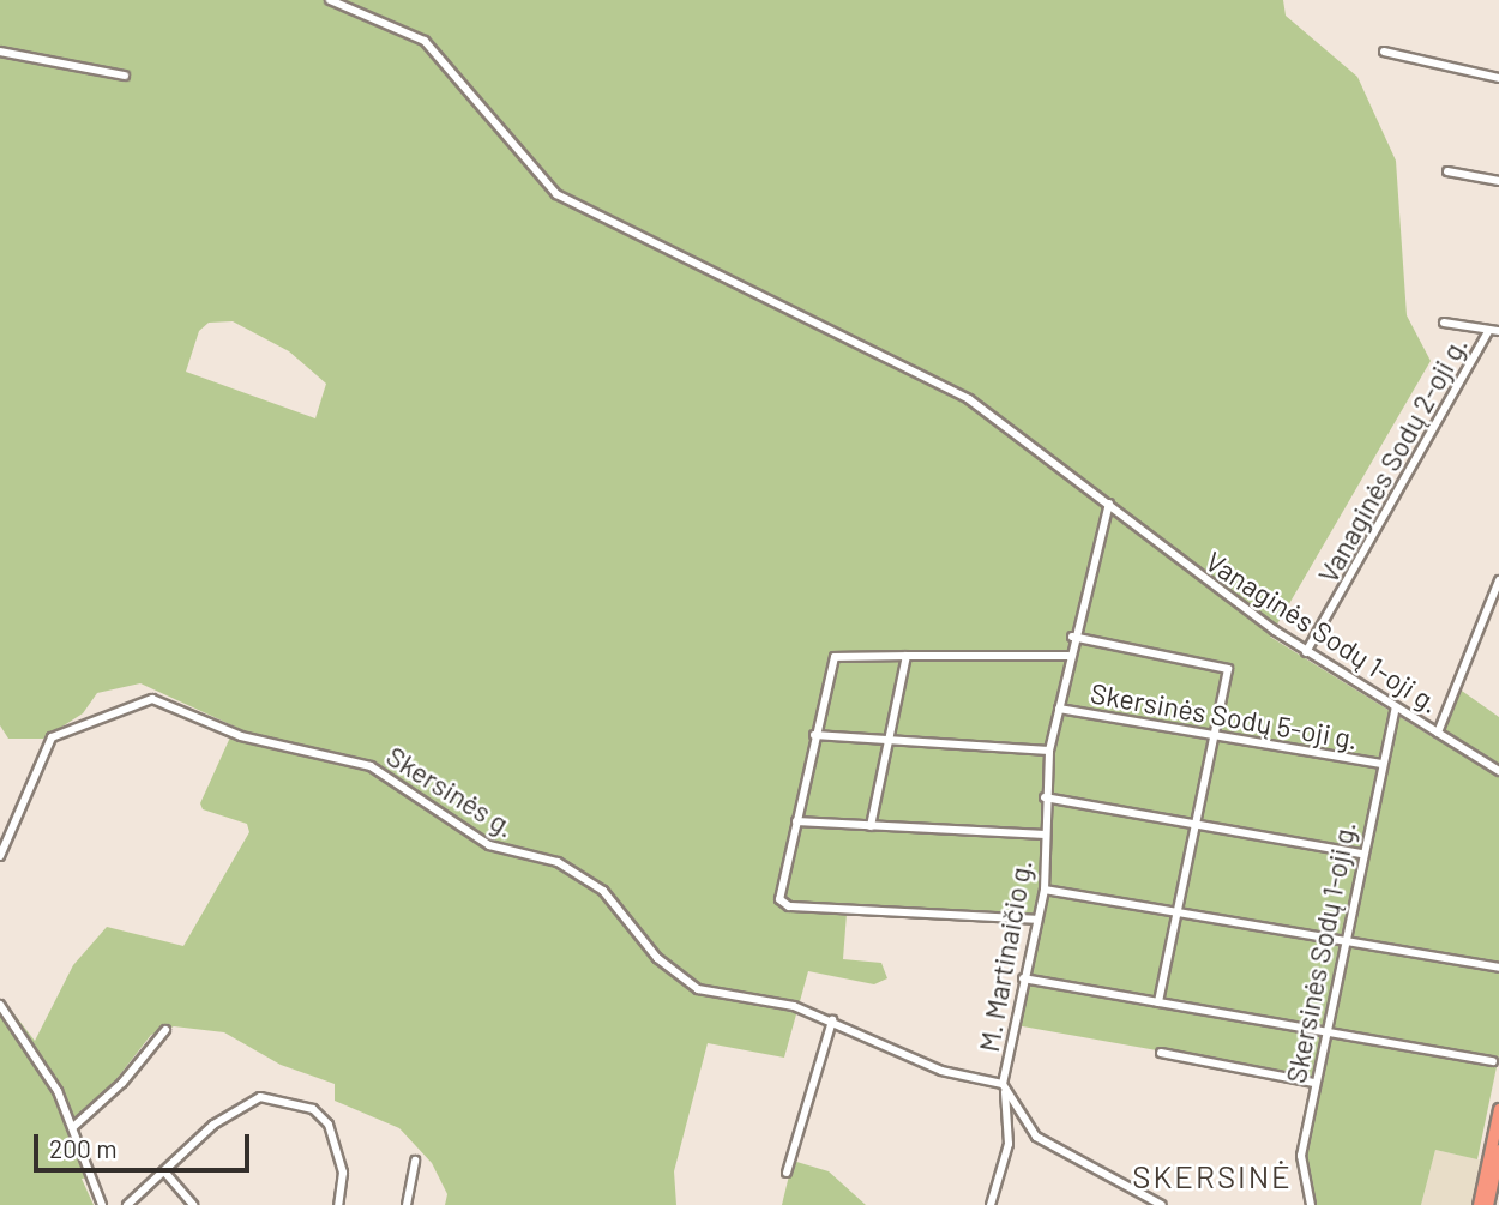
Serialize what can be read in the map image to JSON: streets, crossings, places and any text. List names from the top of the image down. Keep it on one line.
{"streets":{"street":["Vanaginės Sodų 2-oji g.","Vanaginės Sodų 1-oji g.","Skersinės Sodų 5-oji g.","Skersinės g.","Skersinės Sodų 1-oji g.","M. Martinaičio g."]},"crossings":[["Vanaginės Sodų 2-oji g.","Vanaginės Sodų 1-oji g."],["Vanaginės Sodų 1-oji g.","Skersinės Sodų 1-oji g."],["Vanaginės Sodų 1-oji g.","M. Martinaičio g."],["Skersinės Sodų 5-oji g.","Skersinės Sodų 1-oji g."],["Skersinės Sodų 5-oji g.","M. Martinaičio g."],["Skersinės g.","M. Martinaičio g."]],"districts":["SKERSINĖ"],"scale_bar":"200 m"}
